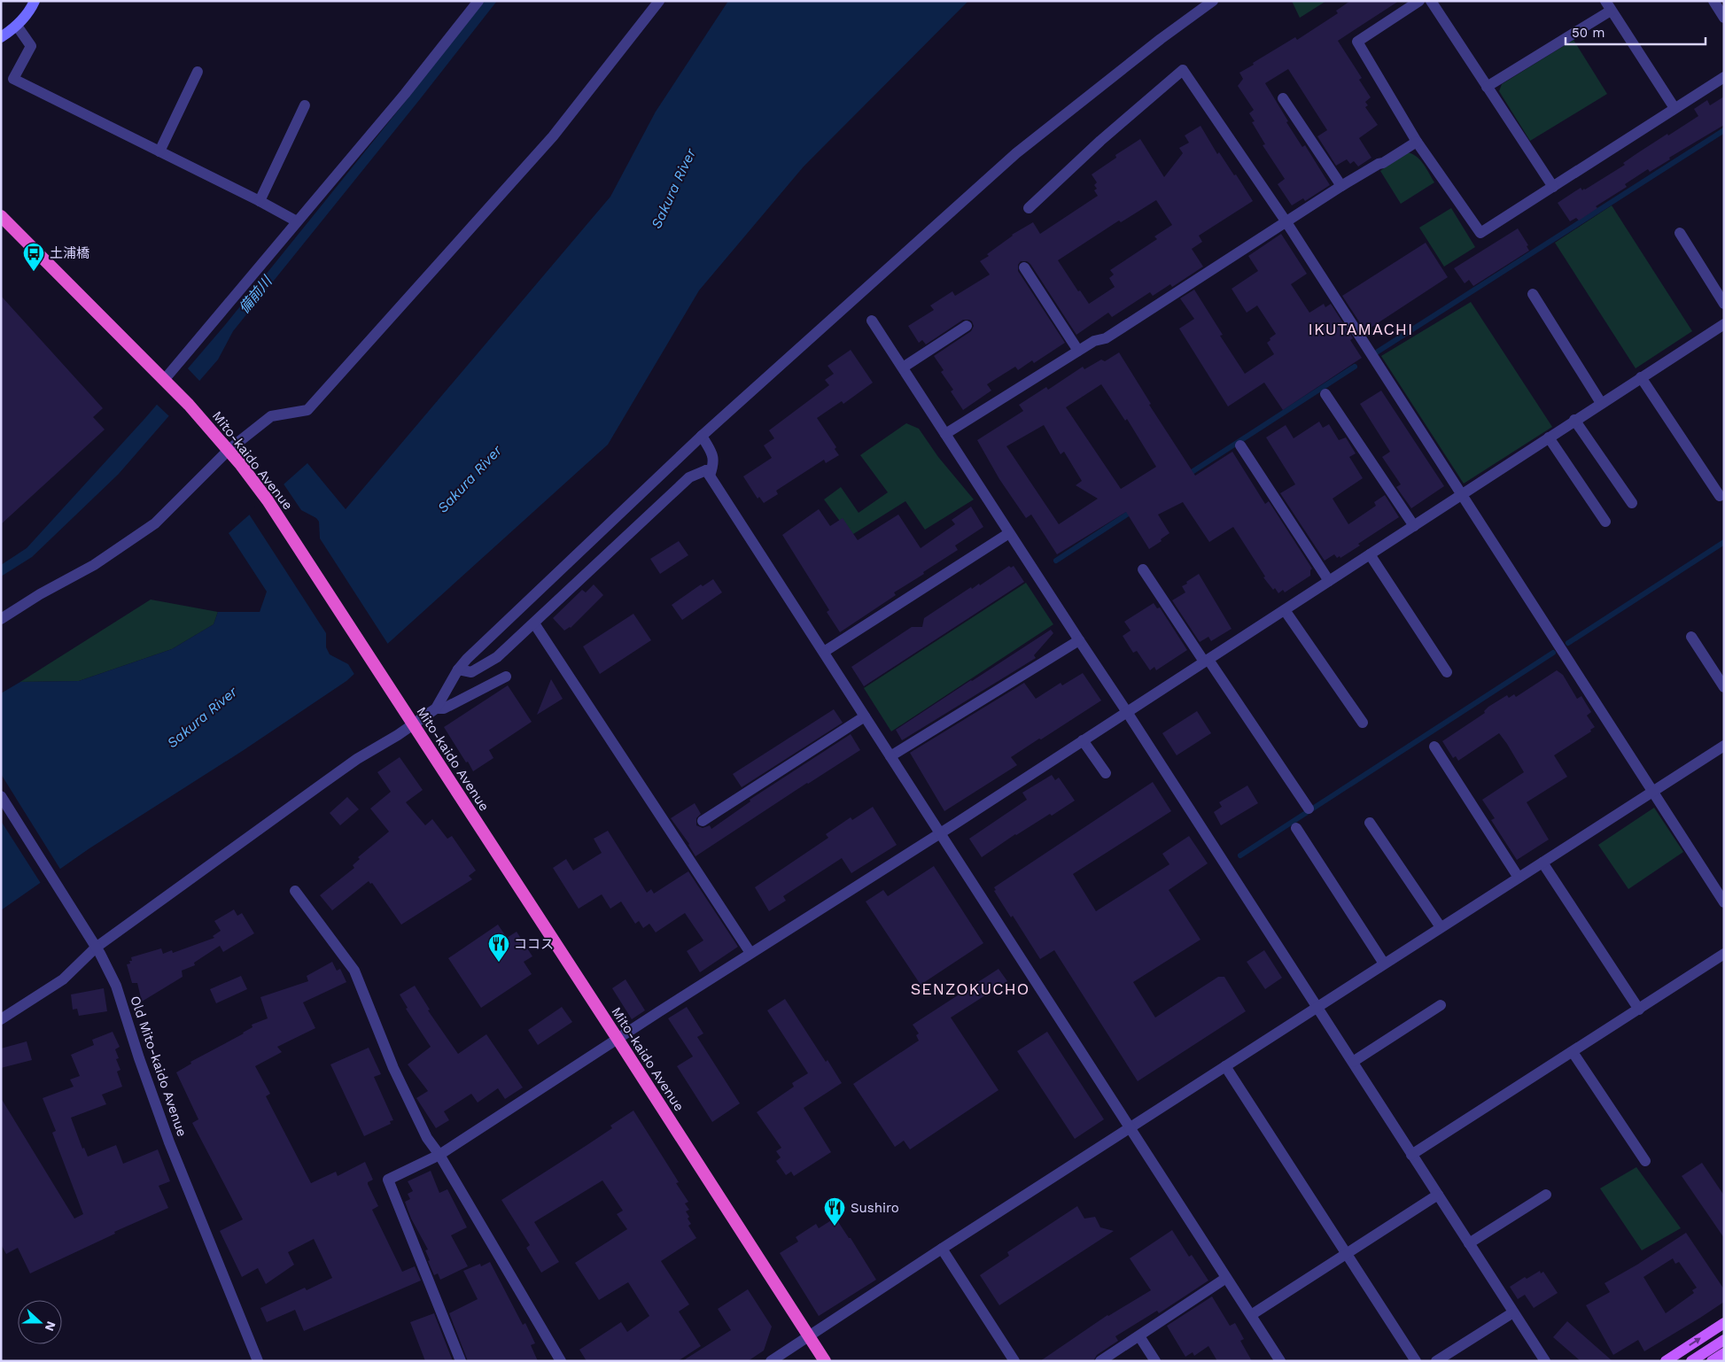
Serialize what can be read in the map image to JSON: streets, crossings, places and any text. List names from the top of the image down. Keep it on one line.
{"streets":{"highway":["Mito-kaido Avenue"],"street":["Old Mito-kaido Avenue"]},"districts":["IKUTAMACHI","SENZOKUCHO"],"water":["Sakura River","備前川"],"places":{"bus stop":["土浦橋"],"restaurant":["ココス","Sushiro"]},"scale_bar":"50 m","north":"right"}
